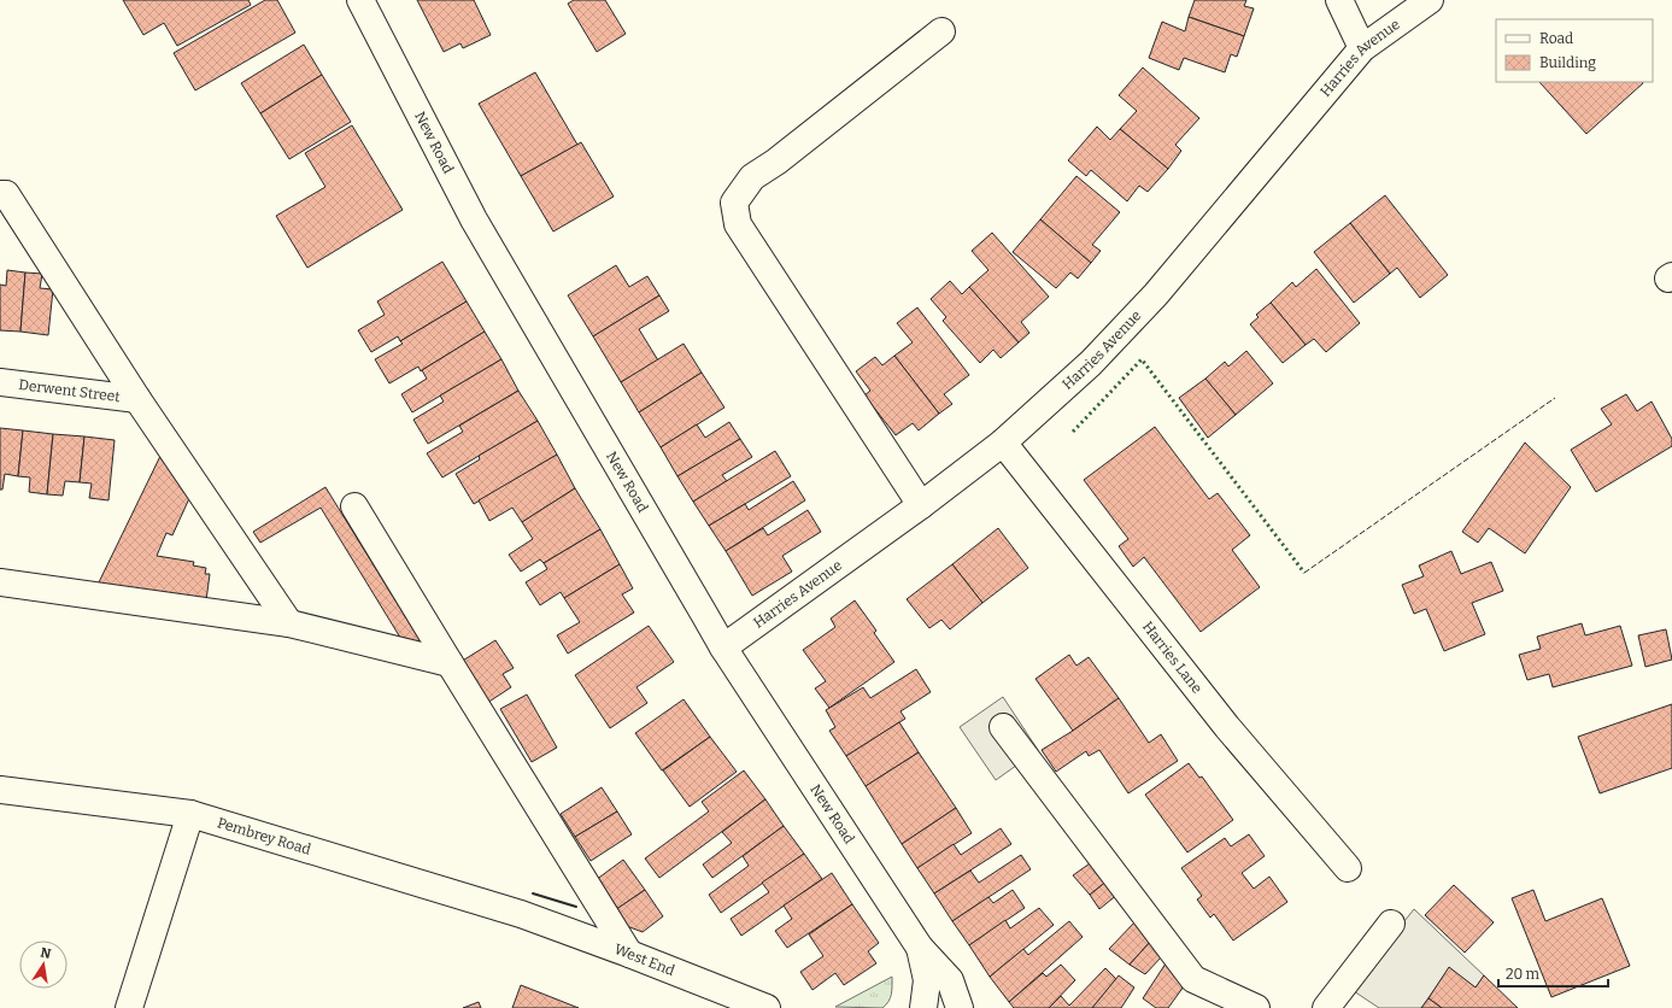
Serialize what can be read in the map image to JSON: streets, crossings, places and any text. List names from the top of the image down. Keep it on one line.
{"streets":{"main road":["Harries Avenue","New Road","Derwent Street","Harries Lane","Pembrey Road","West End"]},"crossings":[["Harries Avenue","New Road"],["Harries Avenue","Harries Lane"],["Pembrey Road","West End"]],"legend":["Road","Building"],"scale_bar":"20 m","north":"top"}
